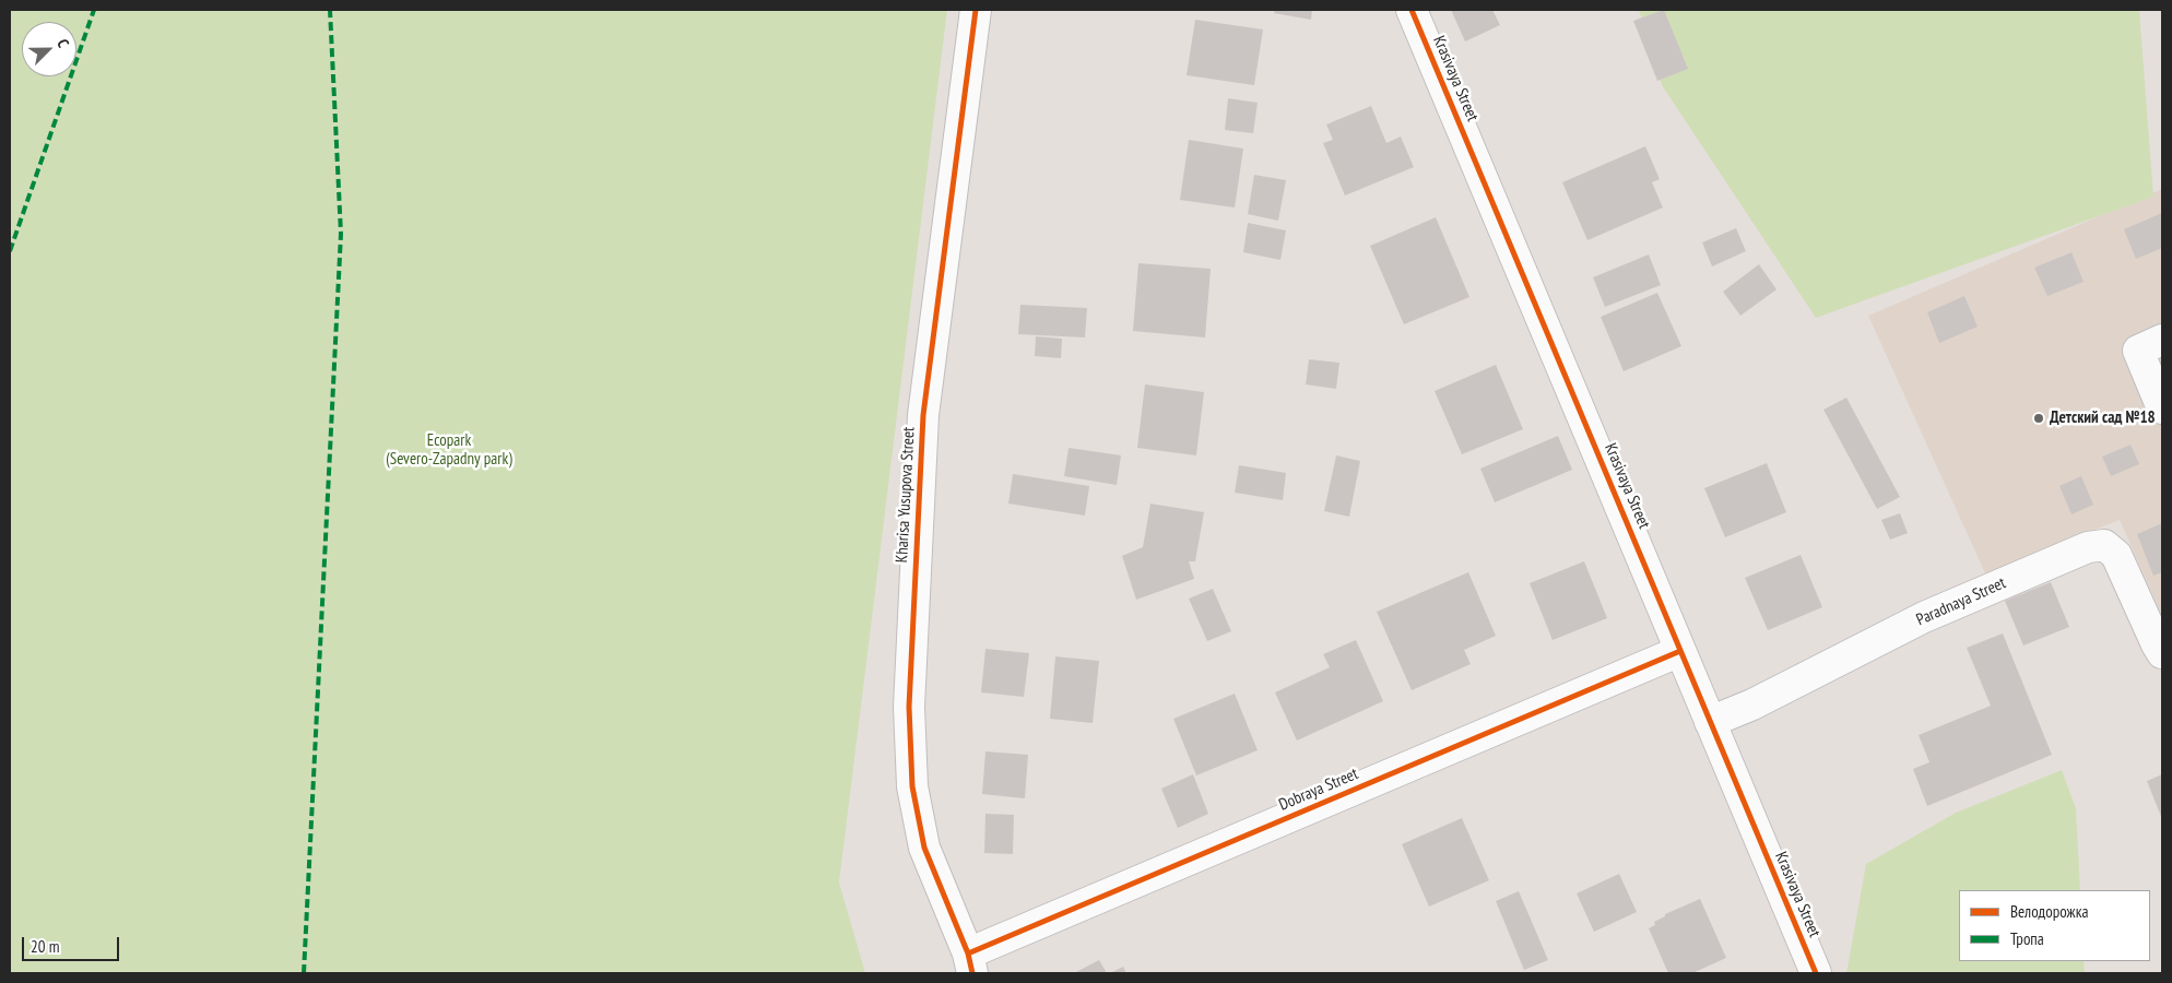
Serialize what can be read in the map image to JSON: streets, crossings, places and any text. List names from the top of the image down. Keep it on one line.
{"streets":{"street":["Krasivaya Street","Kharisa Yusupova Street","Paradnaya Street","Dobraya Street"]},"crossings":[["Krasivaya Street","Paradnaya Street"],["Krasivaya Street","Dobraya Street"],["Kharisa Yusupova Street","Dobraya Street"]],"parks":["Ecopark (Severo-Zapadny park)"],"places":["Детский сaд №18"],"legend":["Велодорожка","Тропа"],"scale_bar":"20 m","north":"top right"}
